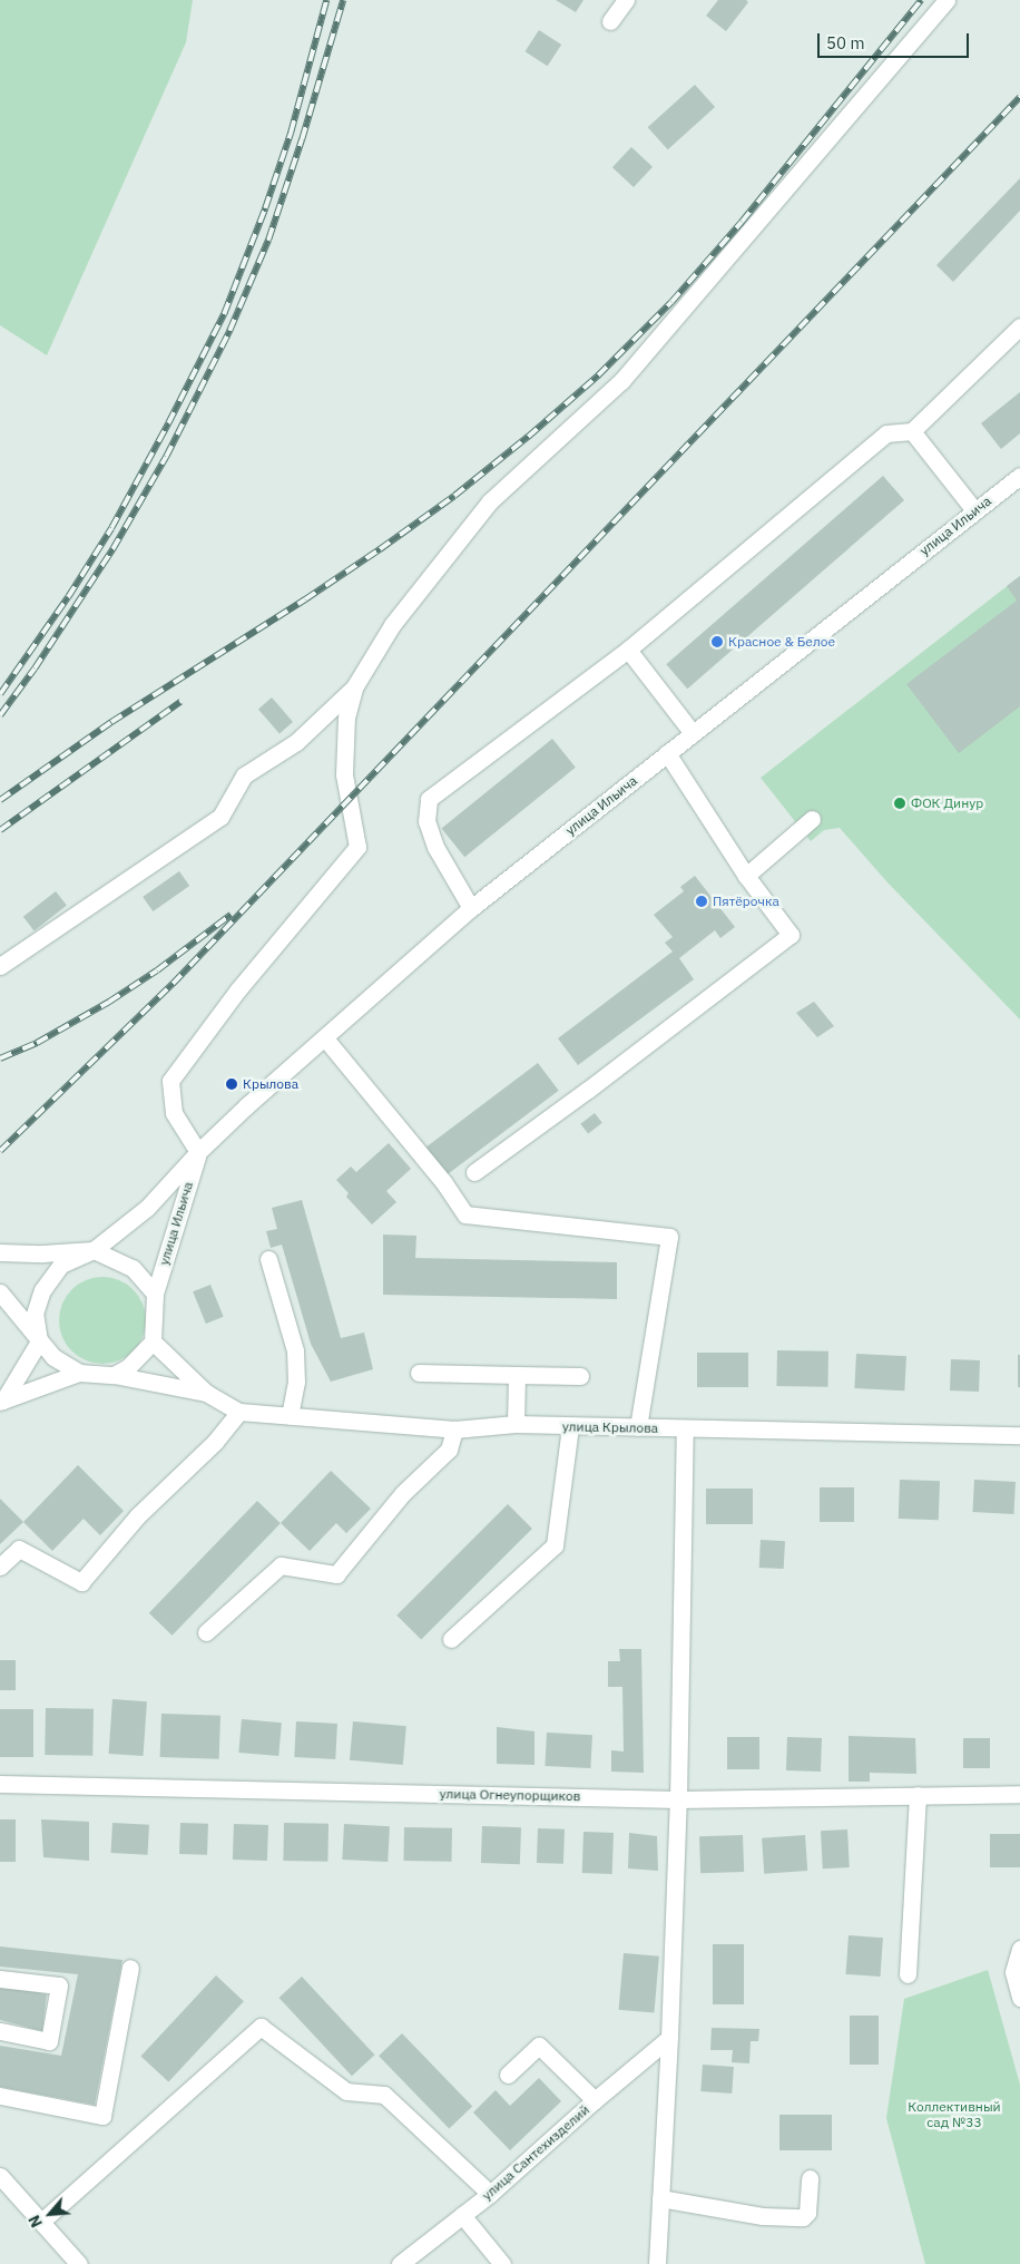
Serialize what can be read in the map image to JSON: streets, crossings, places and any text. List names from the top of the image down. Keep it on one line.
{"streets":{"street":["улица Ильича","улица Крылова","улица Огнеупорщиков","улица Сантехизделий"]},"parks":["Коллективный сад №33"],"places":["Красное & Белое","ФОК Динур","Пятёрочка","Крылова"],"scale_bar":"50 m","north":"bottom left"}
